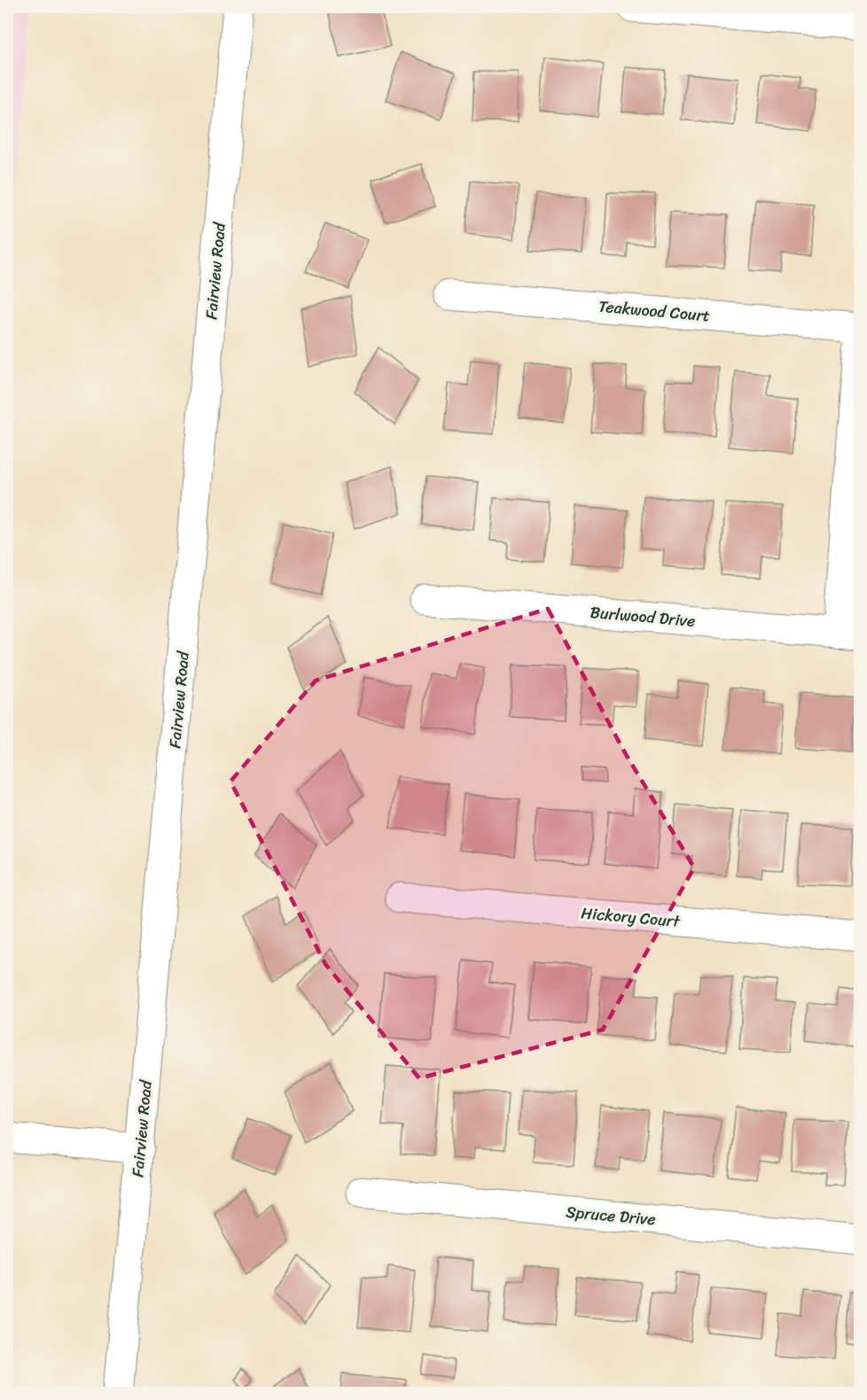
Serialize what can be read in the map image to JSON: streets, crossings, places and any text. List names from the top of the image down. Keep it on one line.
{"streets":{"street":["Fairview Road","Teakwood Court","Burlwood Drive","Hickory Court","Spruce Drive"]}}
